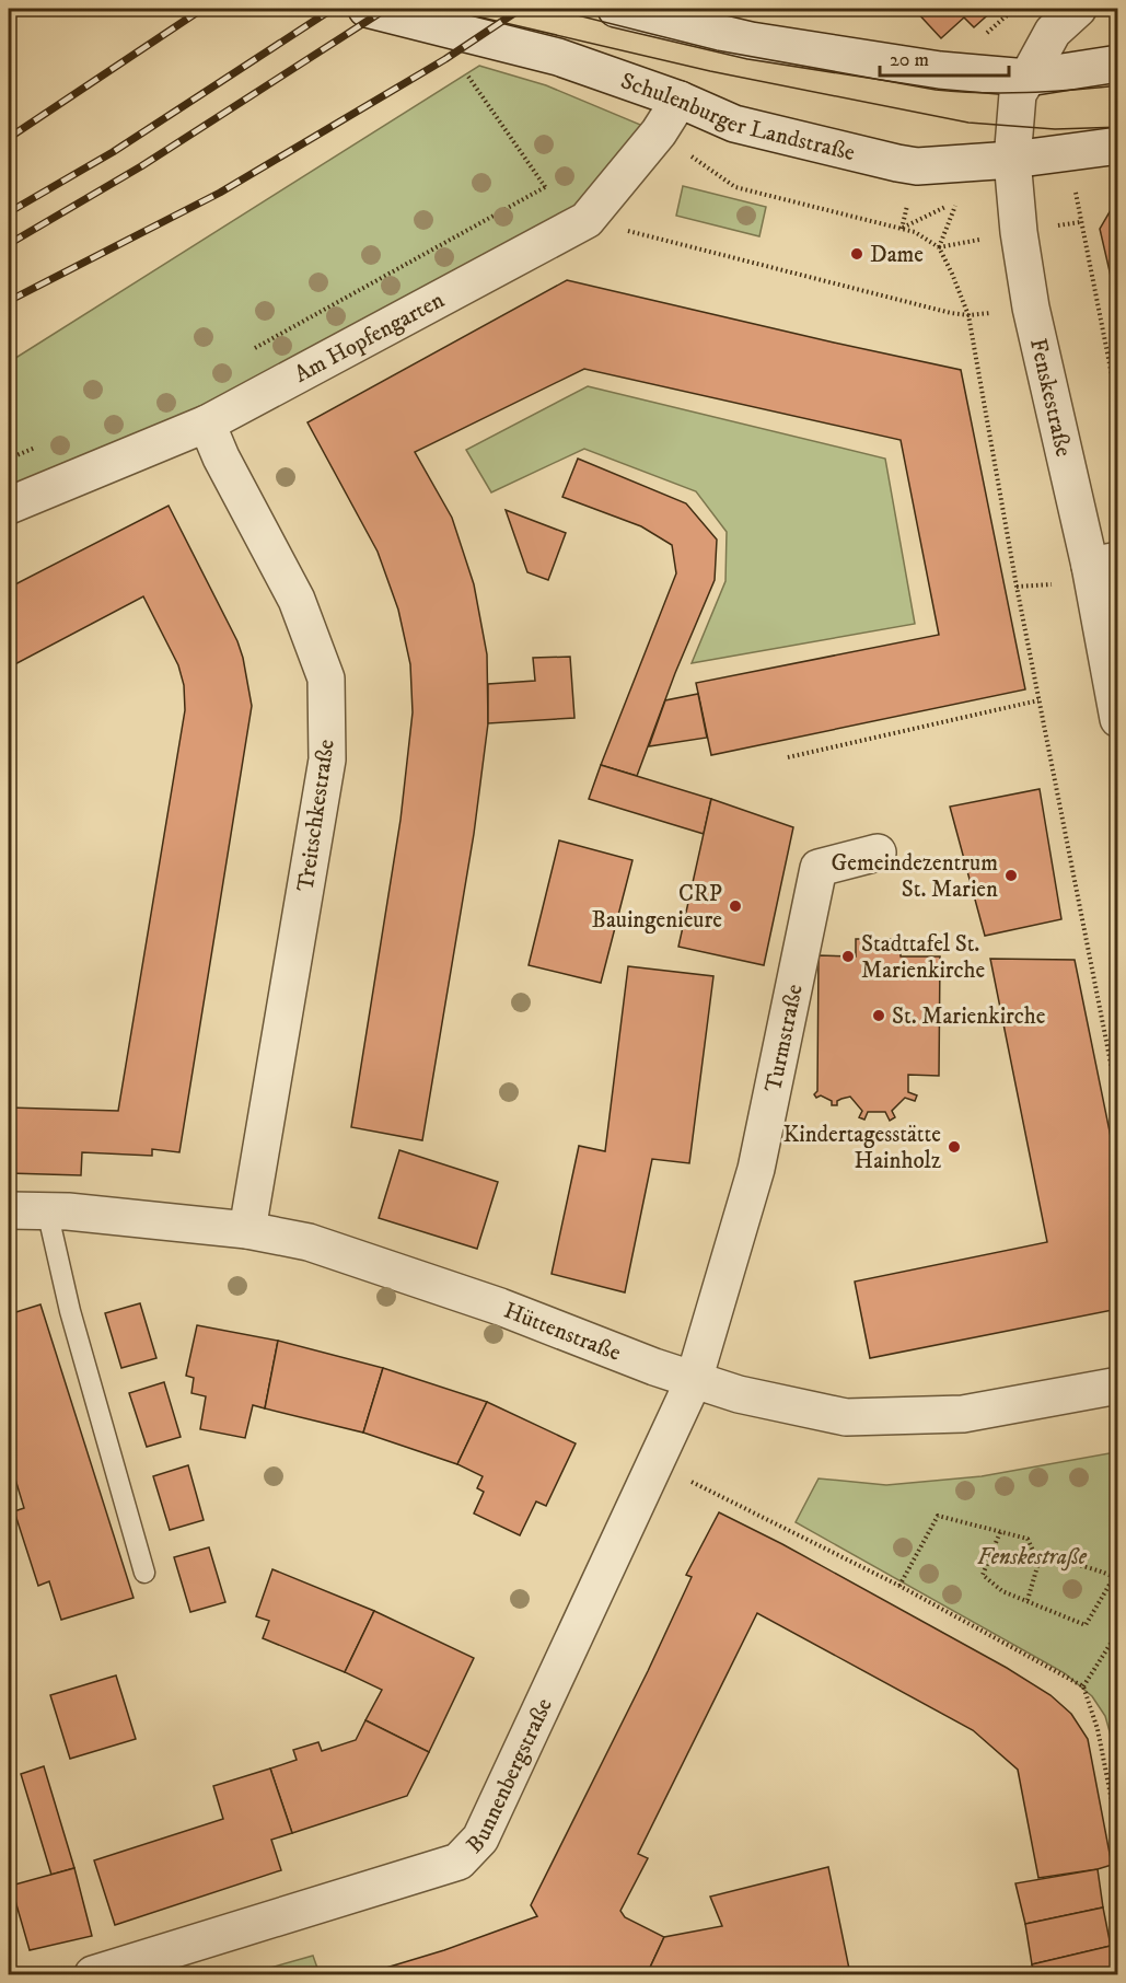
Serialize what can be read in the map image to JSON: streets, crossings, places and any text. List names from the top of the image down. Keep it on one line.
{"streets":{"street":["Schulenburger Landstraße","Am Hopfengarten","Fenskestraße","Treitschkestraße","Turmstraße","Hüttenstraße","Bunnenbergstraße"]},"crossings":[["Schulenburger Landstraße","Am Hopfengarten"],["Schulenburger Landstraße","Fenskestraße"],["Am Hopfengarten","Treitschkestraße"],["Treitschkestraße","Hüttenstraße"],["Turmstraße","Hüttenstraße"],["Turmstraße","Bunnenbergstraße"],["Hüttenstraße","Bunnenbergstraße"]],"parks":["Fenskestraße"],"places":["Dame","Gemeindezentrum St. Marien","CRP Bauingenieure","Stadttafel St. Marienkirche","St. Marienkirche","Kindertagesstätte Hainholz"],"scale_bar":"20 m"}
